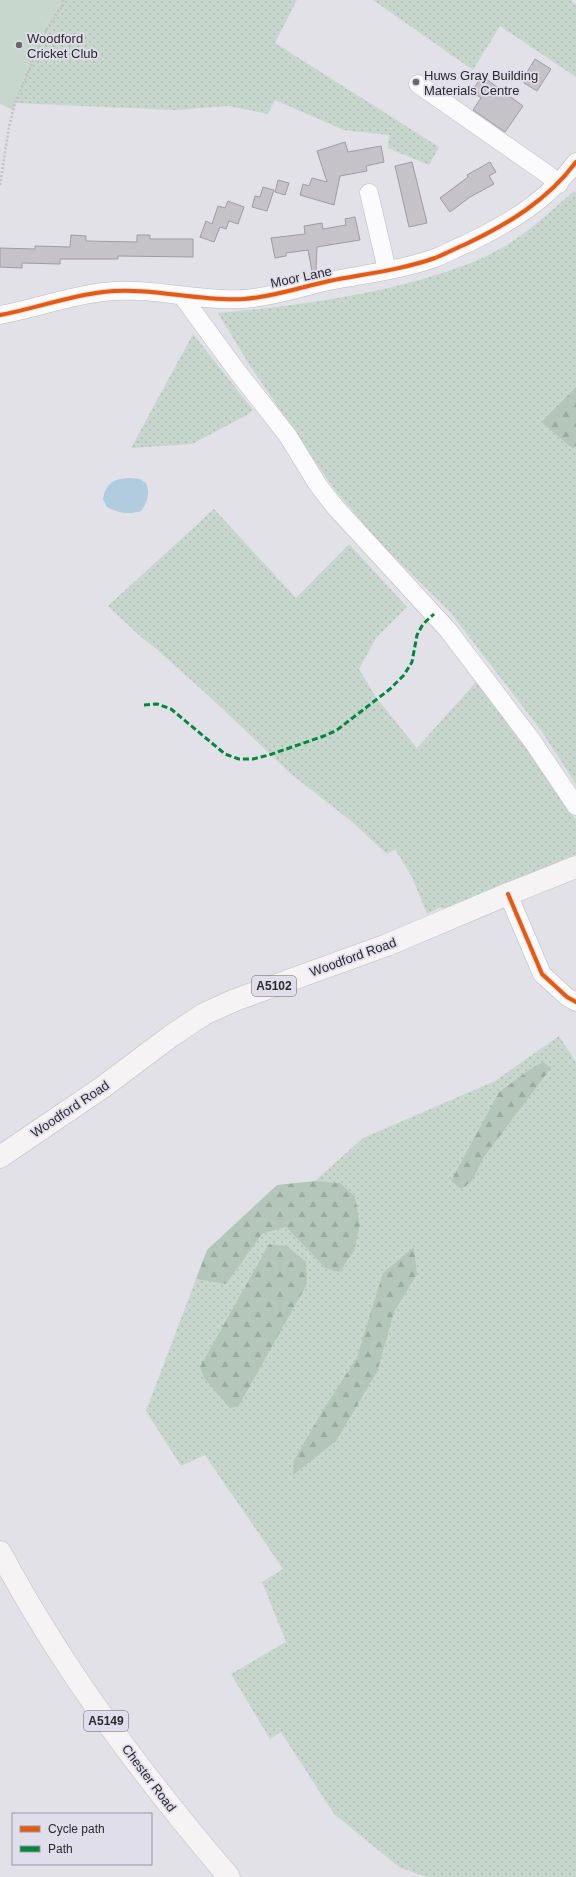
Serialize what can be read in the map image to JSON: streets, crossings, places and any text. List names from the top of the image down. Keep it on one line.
{"streets":{"main road":["Woodford Road","A5102","A5149","Chester Road"],"street":["Moor Lane"]},"places":["Woodford Cricket Club","Huws Gray Building Materials Centre"],"legend":["Cycle path","Path"]}
